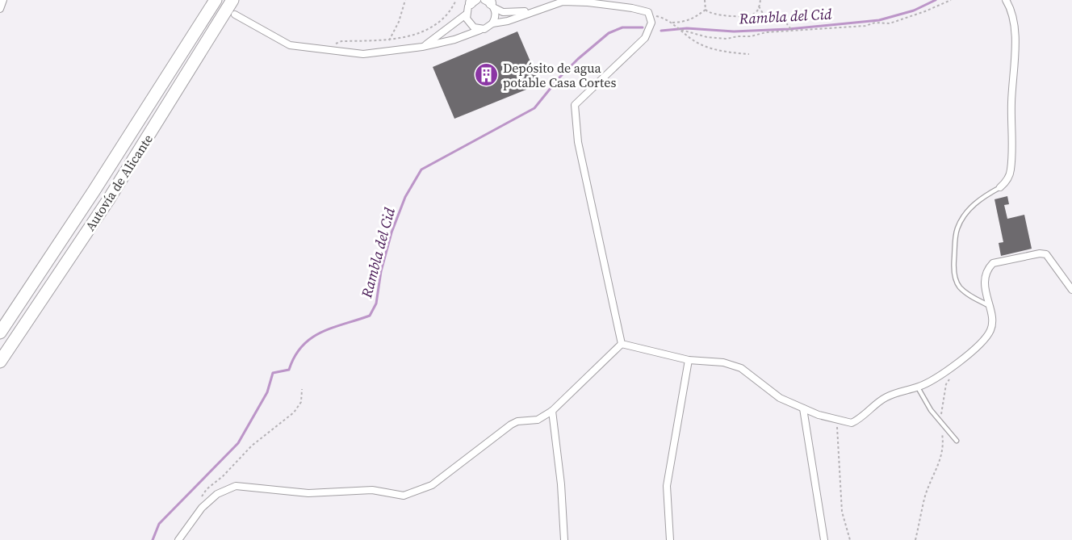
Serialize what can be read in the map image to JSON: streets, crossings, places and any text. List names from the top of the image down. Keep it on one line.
{"streets":{"highway":["Autovía de Alicante"]},"water":["Rambla del Cid"],"places":{"building":["Depósito de agua potable Casa Cortes"]}}
